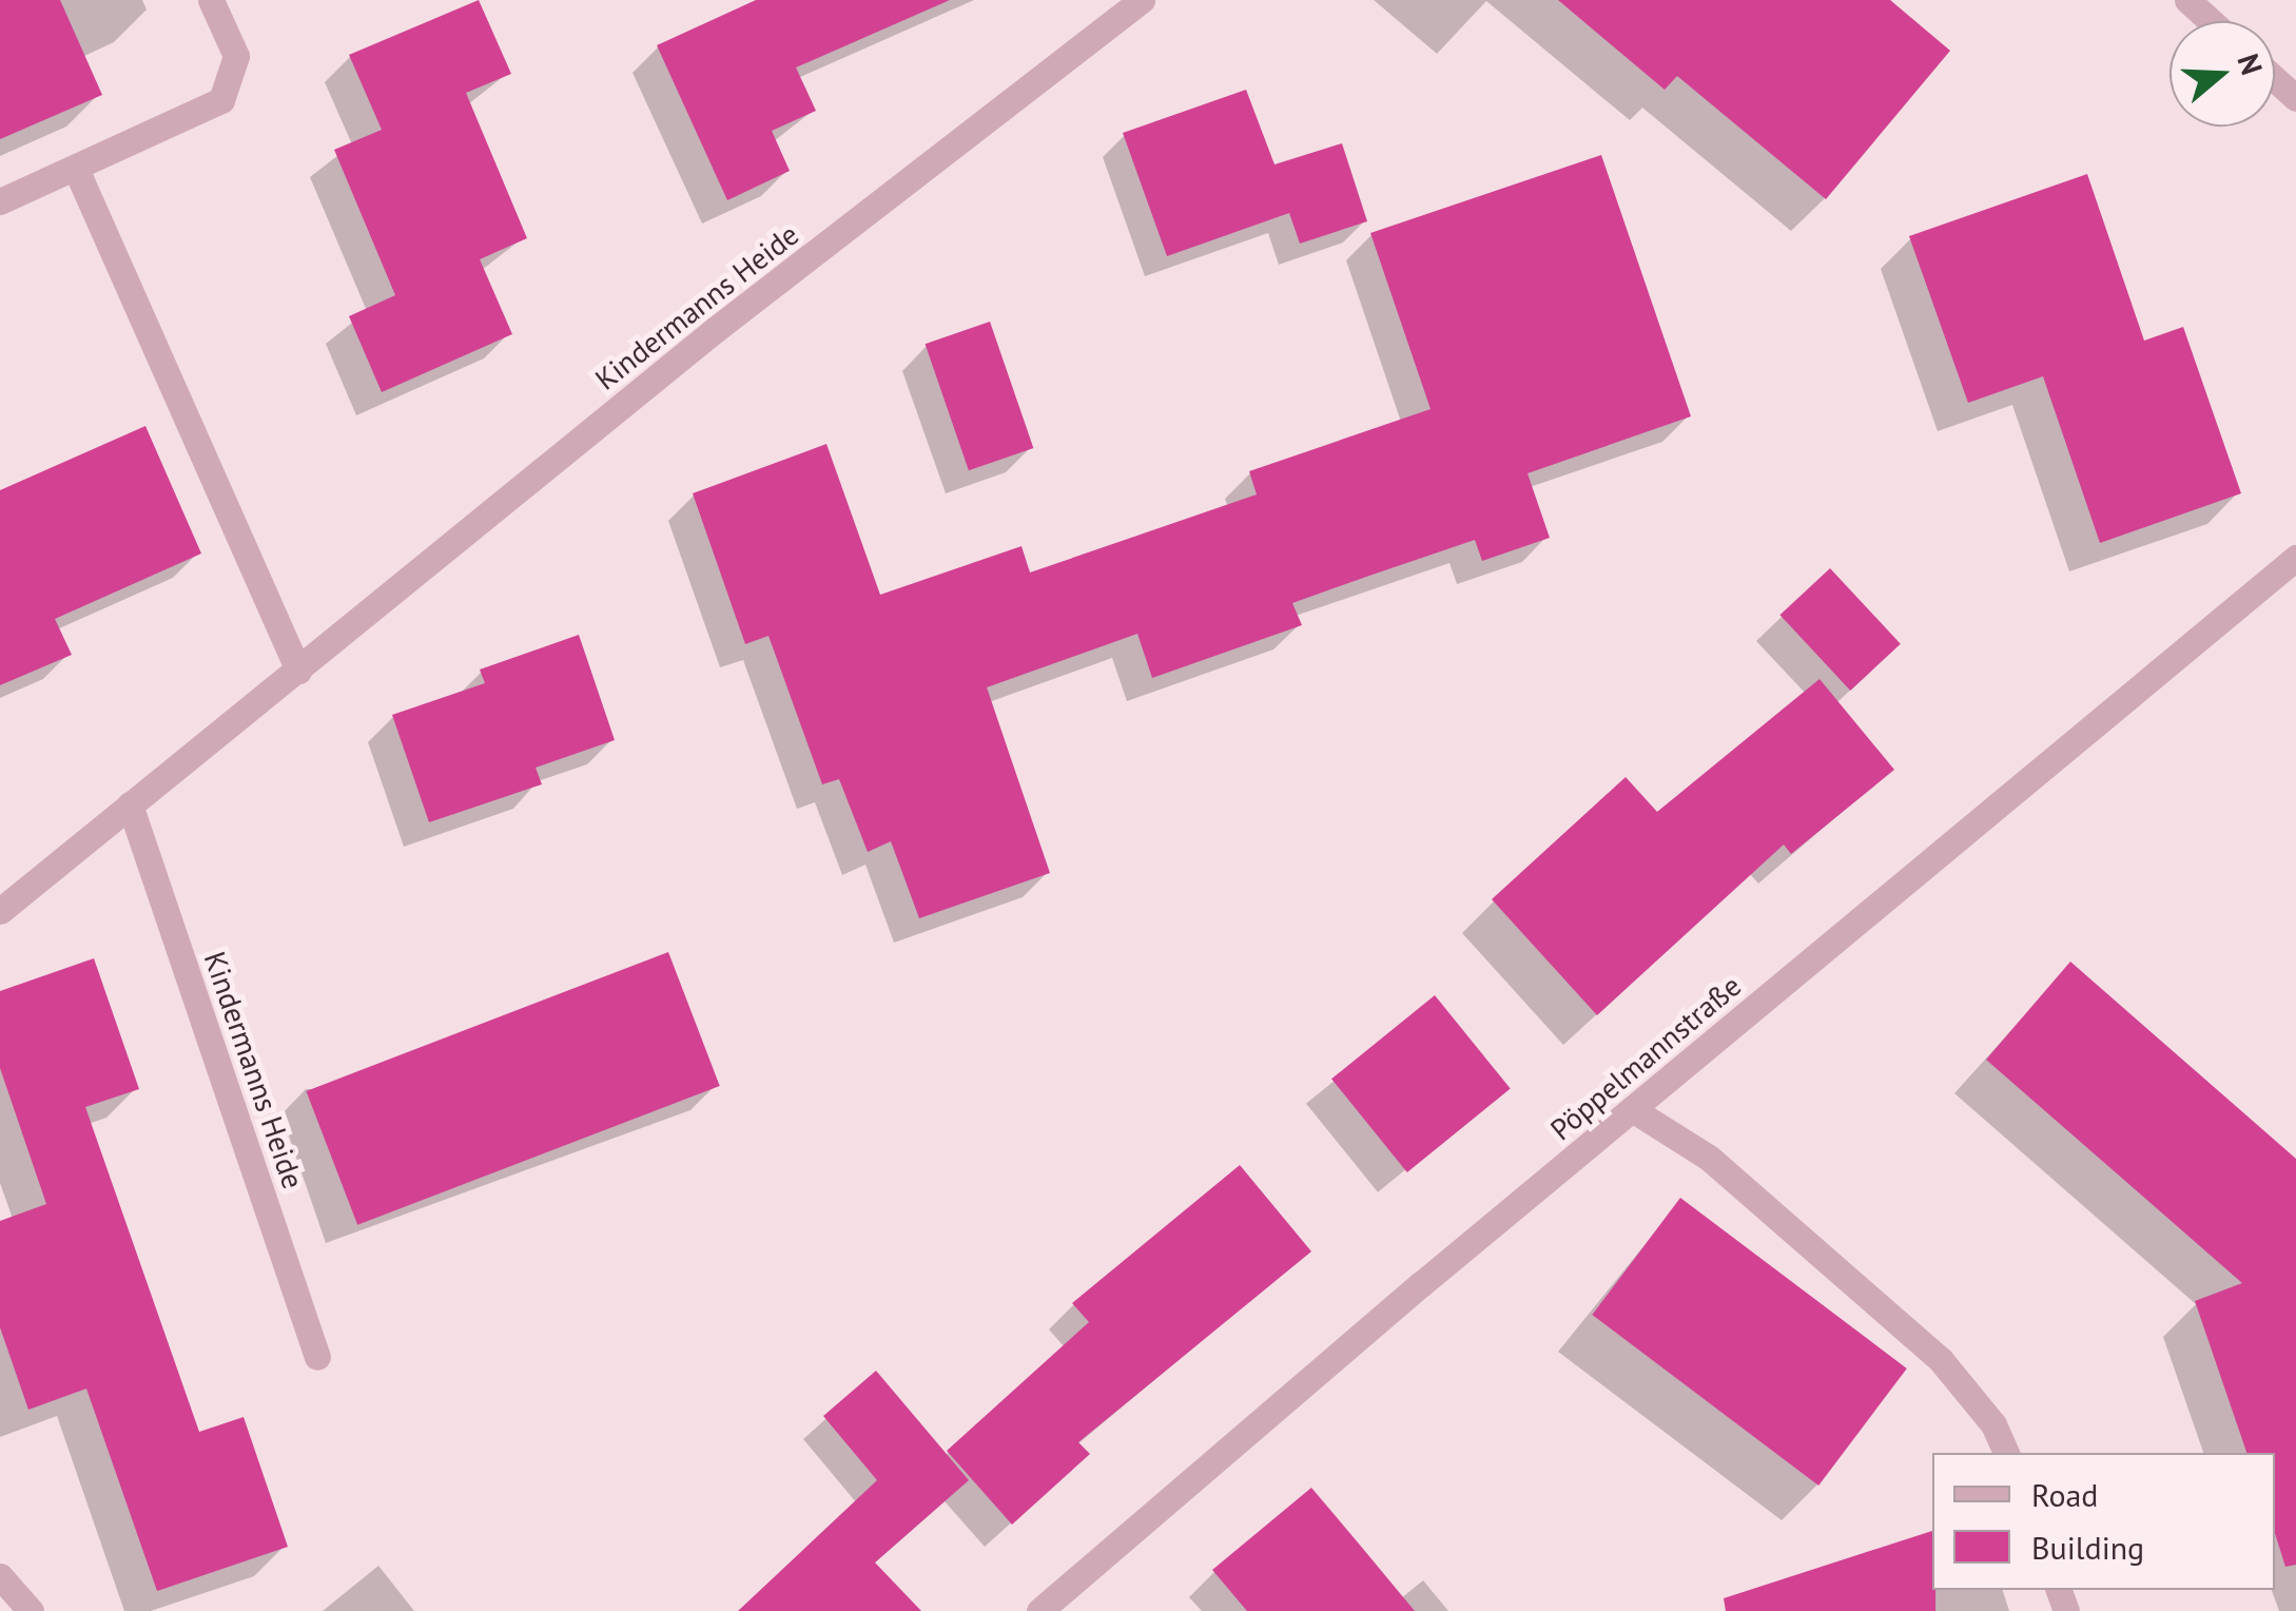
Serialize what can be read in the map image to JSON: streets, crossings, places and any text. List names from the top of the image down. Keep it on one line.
{"streets":{"street":["Kindermanns Heide","Pöppelmannstraße"]},"legend":["Road","Building"],"north":"right"}
